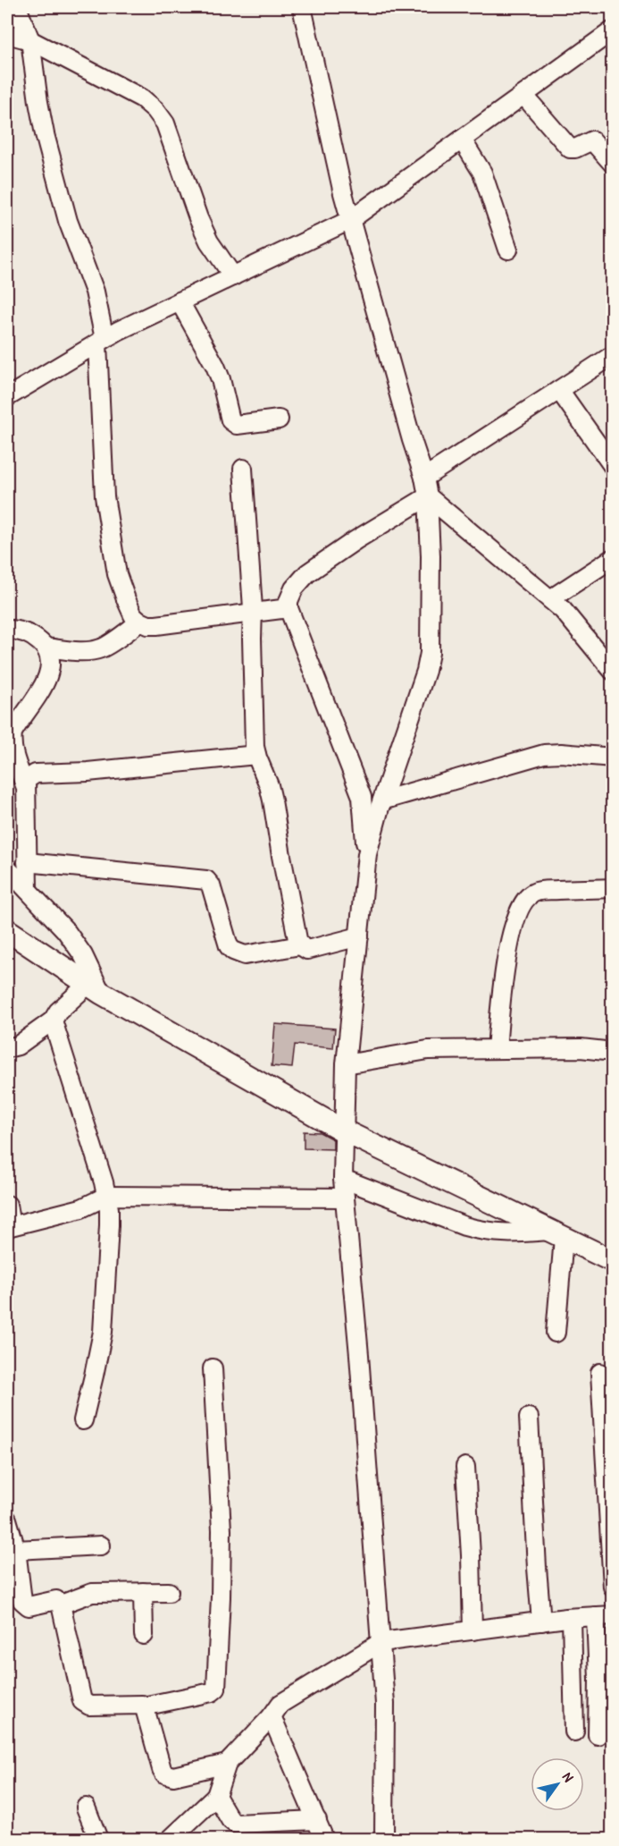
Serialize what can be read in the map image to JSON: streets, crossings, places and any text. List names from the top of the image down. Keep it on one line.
{"north":"top right"}
